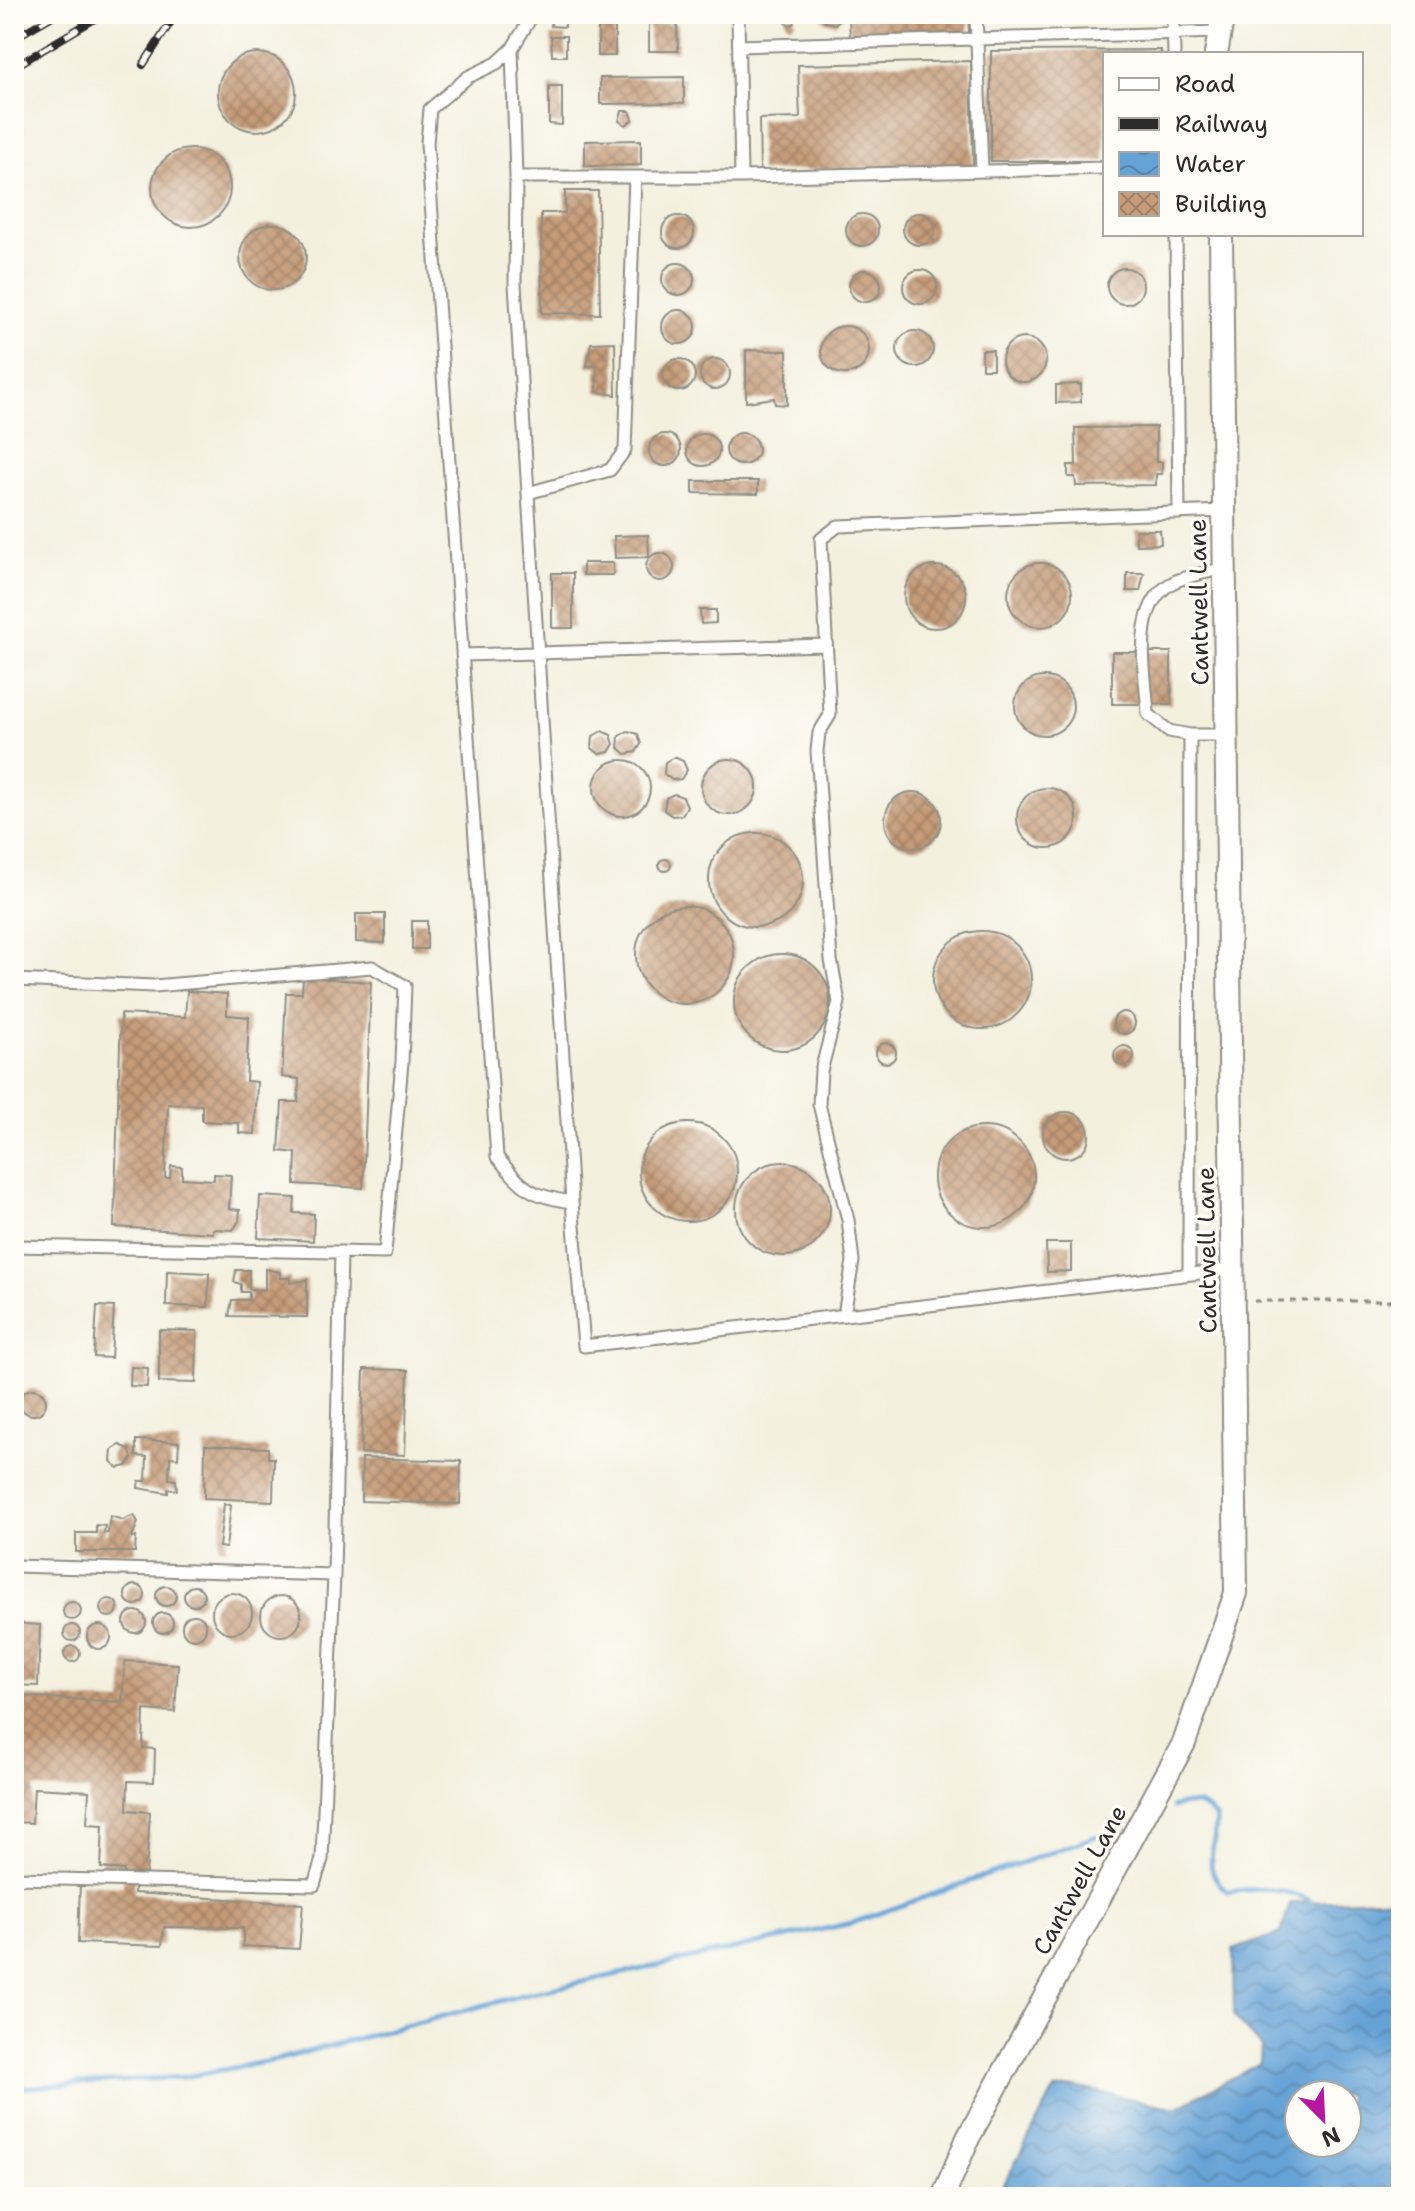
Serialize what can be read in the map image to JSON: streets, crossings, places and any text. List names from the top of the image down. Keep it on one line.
{"streets":{"street":["Cantwell Lane"]},"legend":["Road","Railway","Water","Building"],"north":"bottom right"}
